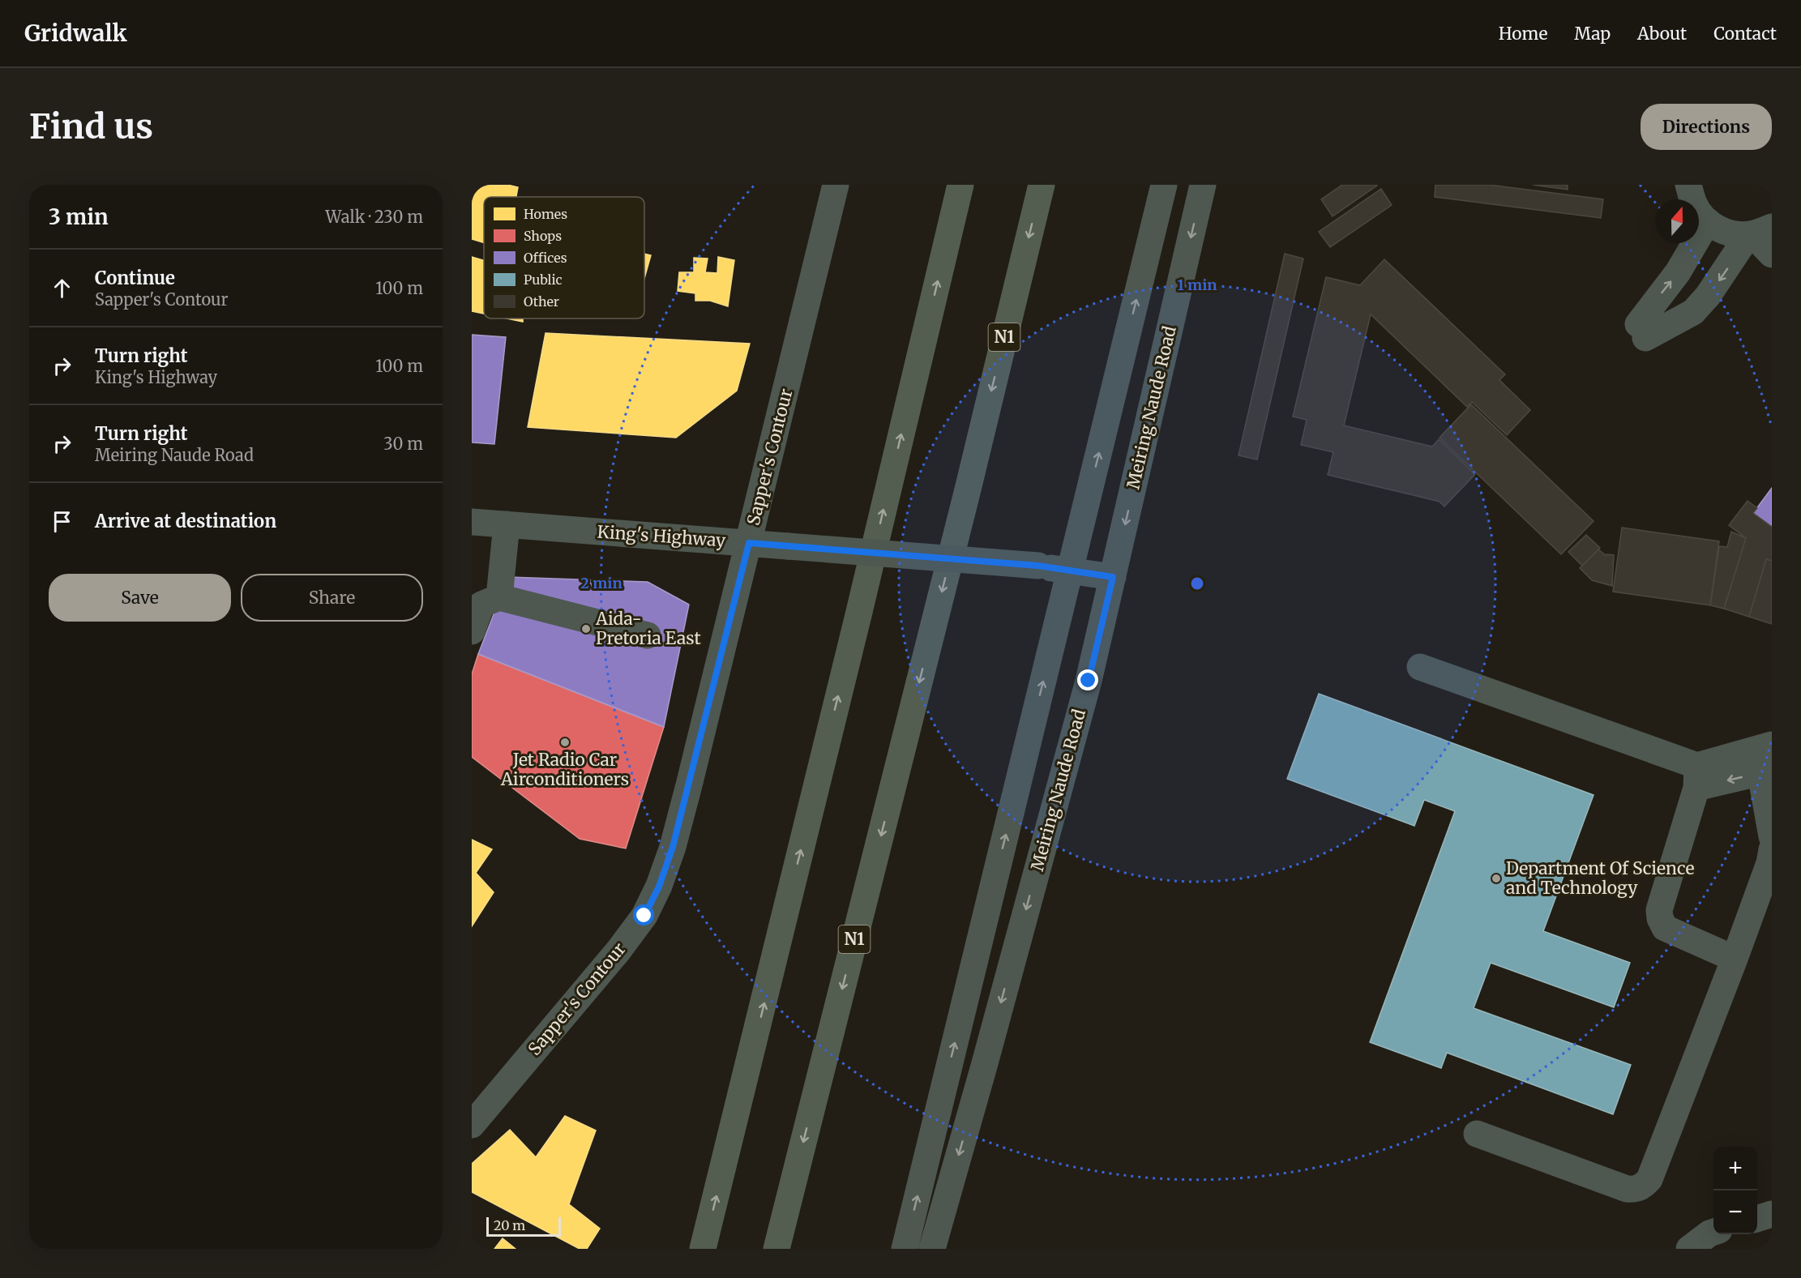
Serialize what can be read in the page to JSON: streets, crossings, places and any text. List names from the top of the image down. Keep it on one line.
{"streets":{"highway":["N1"],"street":["Meiring Naude Road","Sapper's Contour","King's Highway"]},"crossings":[["Meiring Naude Road","King's Highway"],["Sapper's Contour","King's Highway"]],"places":["Aida- Pretoria East","Jet Radio Car Airconditioners","Department Of Science and Technology"],"legend":["Homes","Shops","Offices","Public","Other"],"scale_bar":"20 m","north":"top","page":{"header":"Gridwalk","nav":["Home","Map","About","Contact"],"buttons":["Directions",["Save","Share"]],"title":"Find us","heading":["3 min","Walk · 230 m"],"list":[["Continue","Sapper's Contour","100 m"],["Turn right","King's Highway","100 m"],["Turn right","Meiring Naude Road","30 m"],"Arrive at destination"],"map_buttons":["+","−"],"scale":"20 m"},"rings":["1 min","2 min"]}
